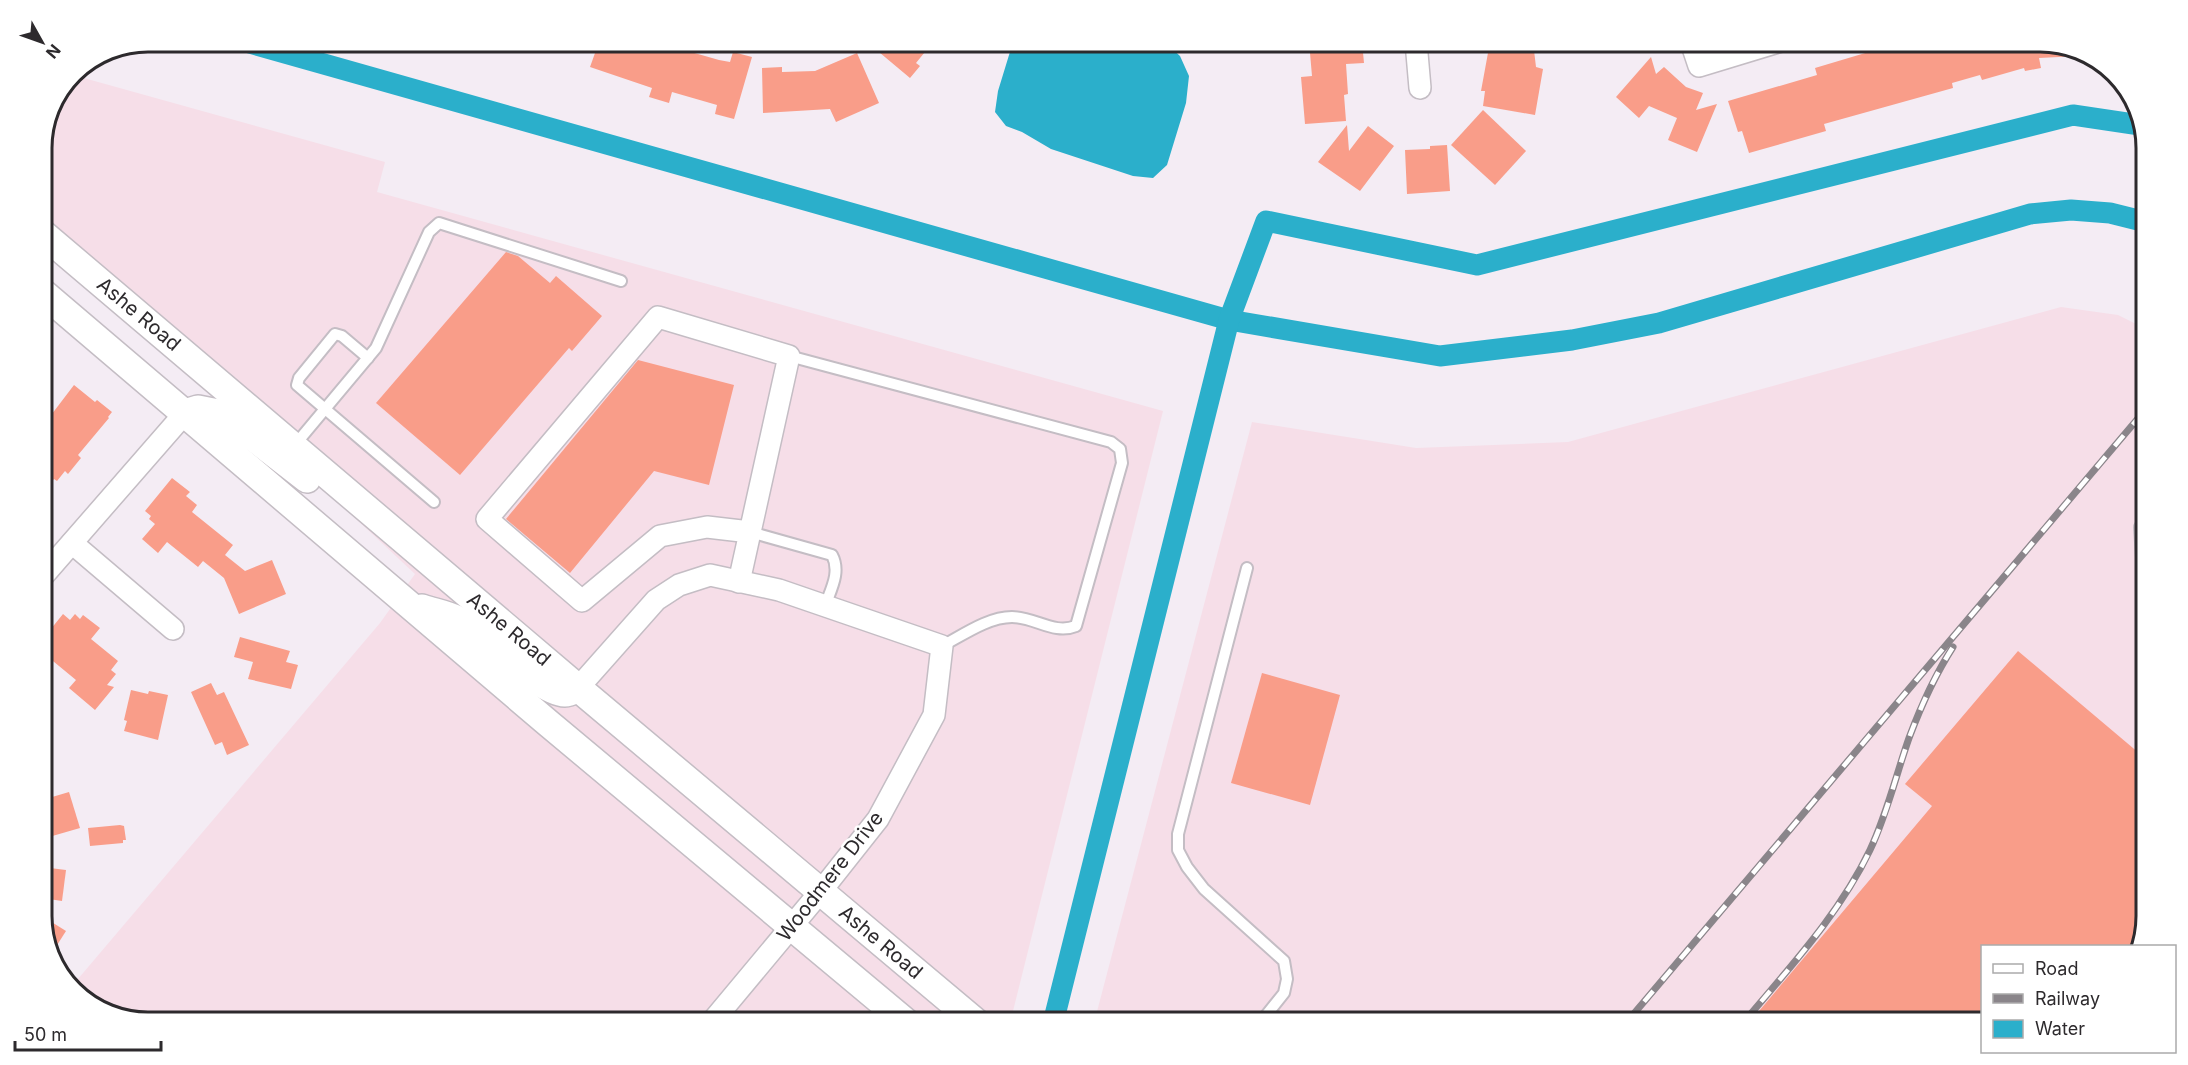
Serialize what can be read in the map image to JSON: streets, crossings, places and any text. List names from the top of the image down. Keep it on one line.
{"streets":{"street":["Ashe Road","Woodmere Drive"]},"crossings":[["Ashe Road","Woodmere Drive"]],"legend":["Road","Railway","Water"],"scale_bar":"50 m","north":"bottom right"}
